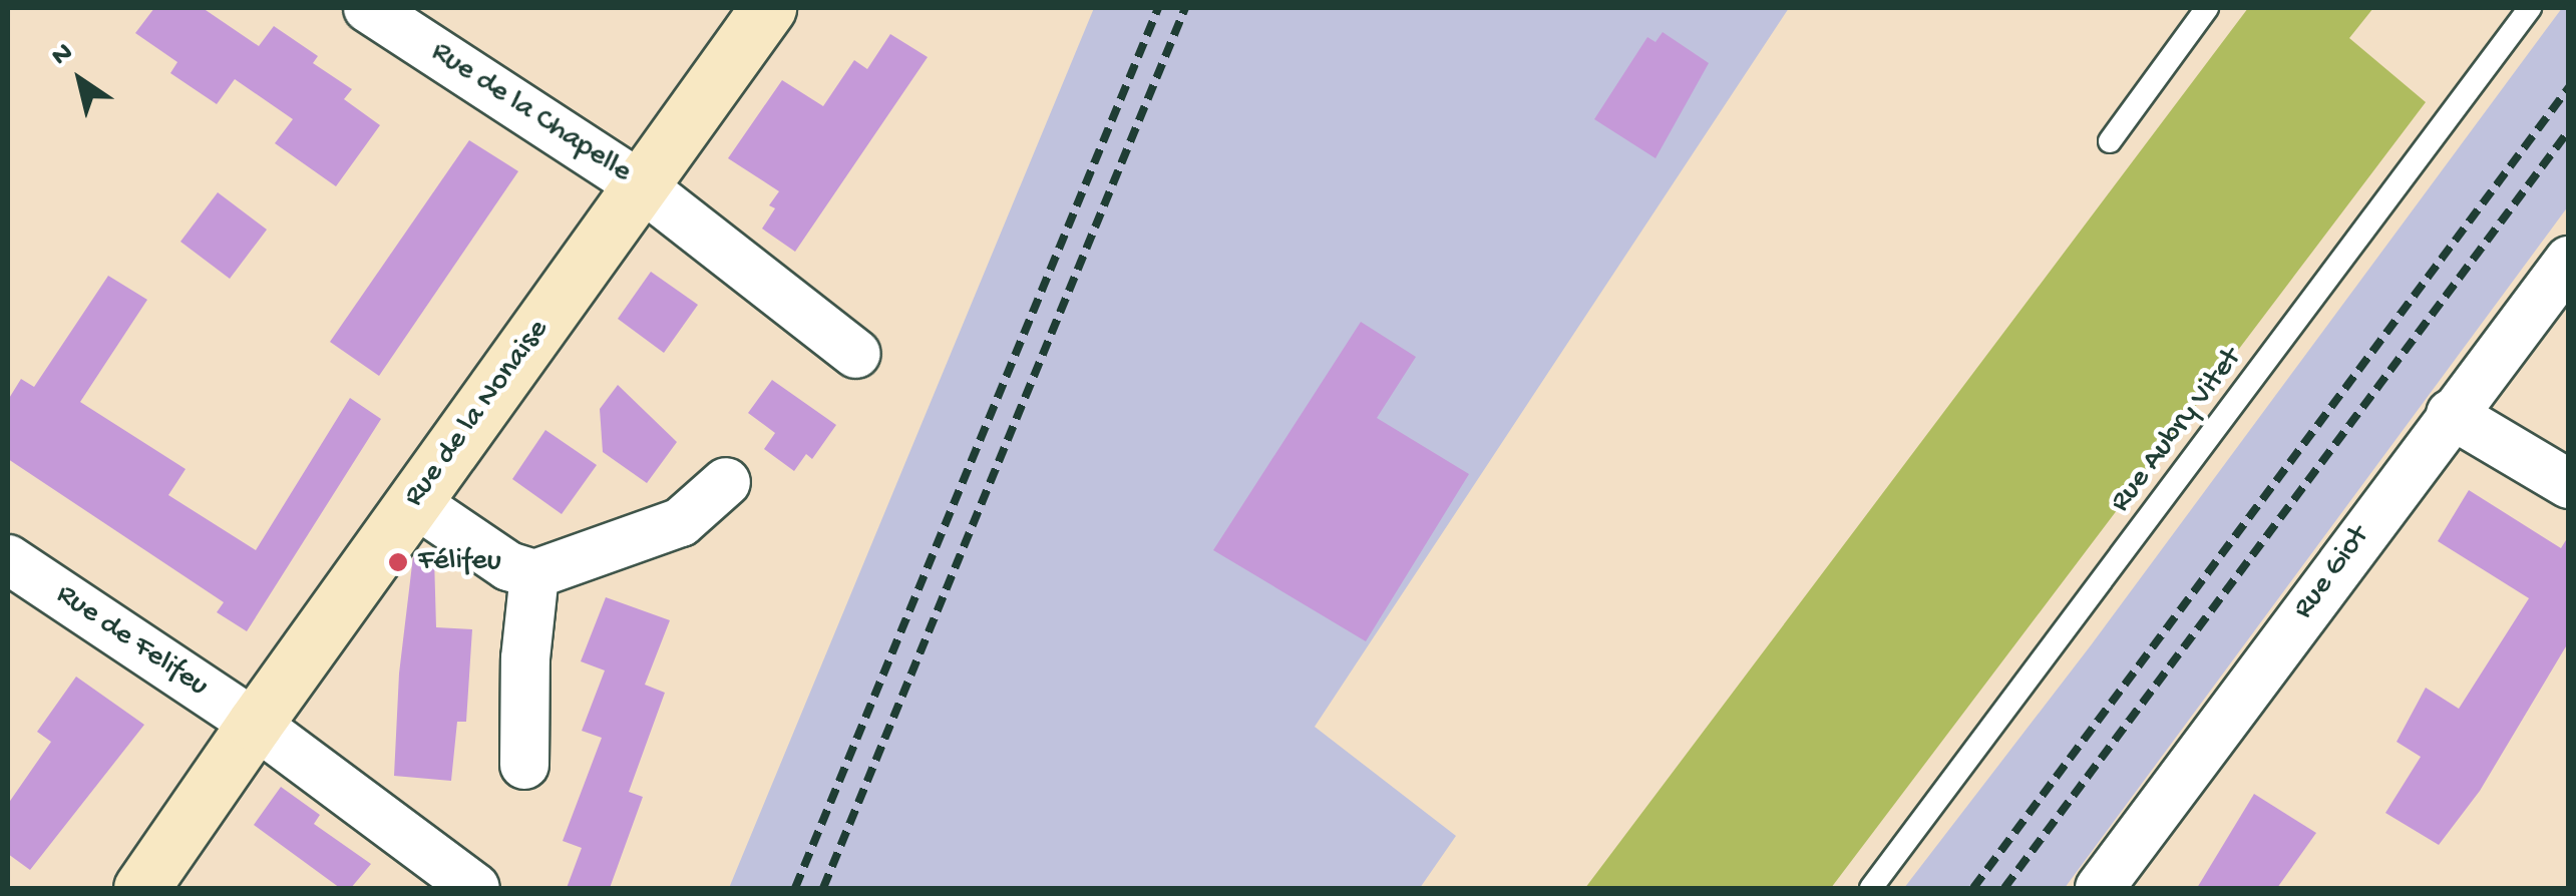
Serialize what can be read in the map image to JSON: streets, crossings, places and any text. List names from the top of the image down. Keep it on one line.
{"streets":{"main road":["Rue de la Nonaise"],"street":["Rue de la Chapelle","Rue Giot","Rue de Felifeu"],"lane":["Rue Aubry Vitet"]},"crossings":[["Rue de la Chapelle","Rue de la Nonaise"],["Rue de la Nonaise","Rue de Felifeu"]],"places":["Félifeu"],"north":"top left"}
